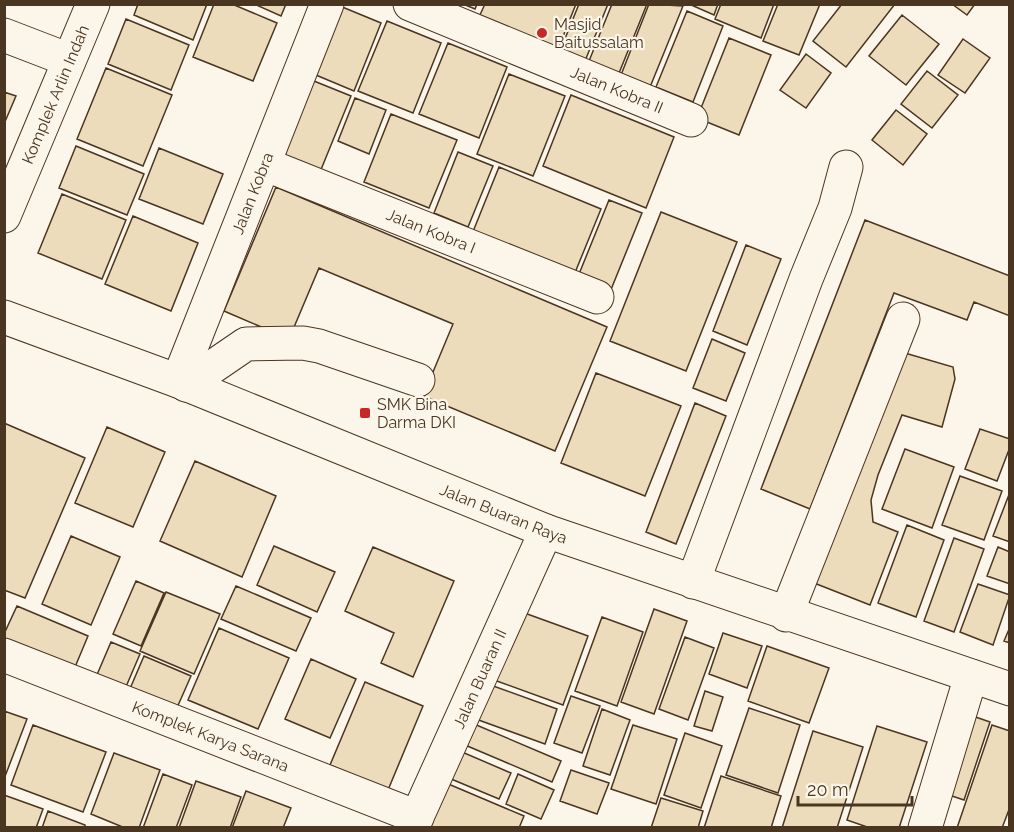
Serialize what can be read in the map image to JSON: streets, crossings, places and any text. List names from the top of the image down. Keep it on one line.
{"streets":{"street":["Jalan Kobra II","Komplek Arlin Indah","Jalan Kobra","Jalan Kobra I","Jalan Buaran Raya","Jalan Buaran II","Komplek Karya Sarana"]},"crossings":[["Jalan Kobra","Jalan Kobra I"],["Jalan Kobra","Jalan Buaran Raya"],["Jalan Buaran Raya","Jalan Buaran II"],["Jalan Buaran II","Komplek Karya Sarana"]],"places":{"other":["Masjid Baitussalam"],"transit":["SMK Bina Darma DKI"]},"scale_bar":"20 m"}
